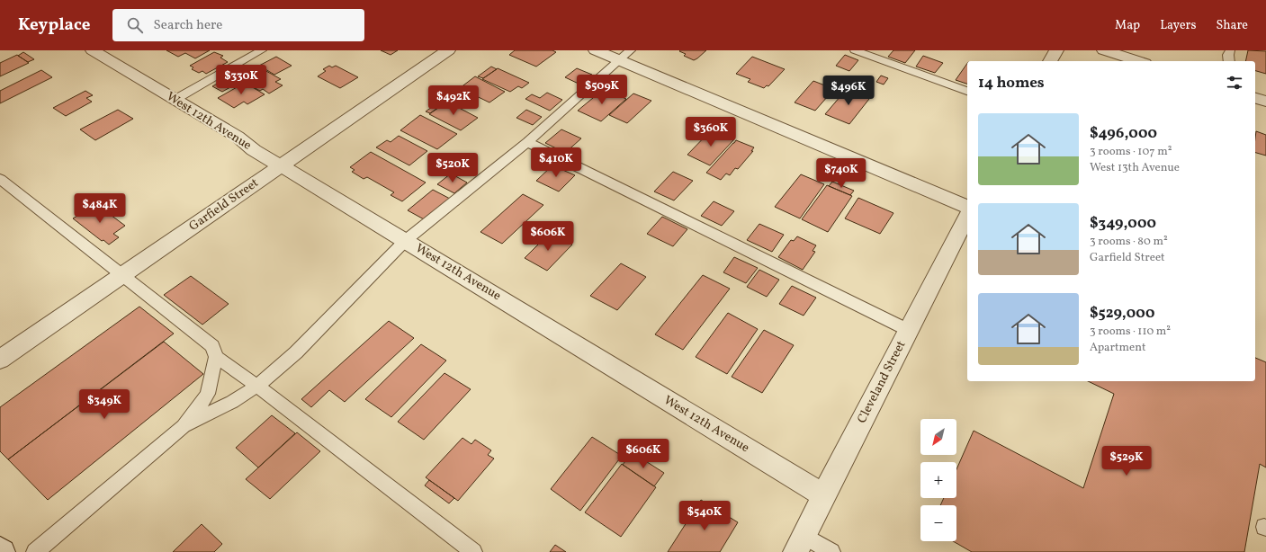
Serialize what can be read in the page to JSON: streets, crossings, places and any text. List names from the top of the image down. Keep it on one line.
{"streets":{"street":["West 12th Avenue","Garfield Street","Cleveland Street"]},"crossings":[["West 12th Avenue","Garfield Street"],["West 12th Avenue","Cleveland Street"]],"north":"bottom left","page":{"header":"Keyplace","search":"Search here","nav":["Map","Layers","Share"],"heading":"14 homes","price":["$330K","$509K","$496K","$492K","$360K","$410K","$520K","$740K","$484K","$606K","$349K","$606K","$529K","$540K"],"list":[{"name":"$496,000","note":"3 rooms · 107 m² · West 13th Avenue"},{"name":"$349,000","note":"3 rooms · 80 m² · Garfield Street"},{"name":"$529,000","note":"3 rooms · 110 m² · Apartment"}],"map_buttons":["+","−"]}}
